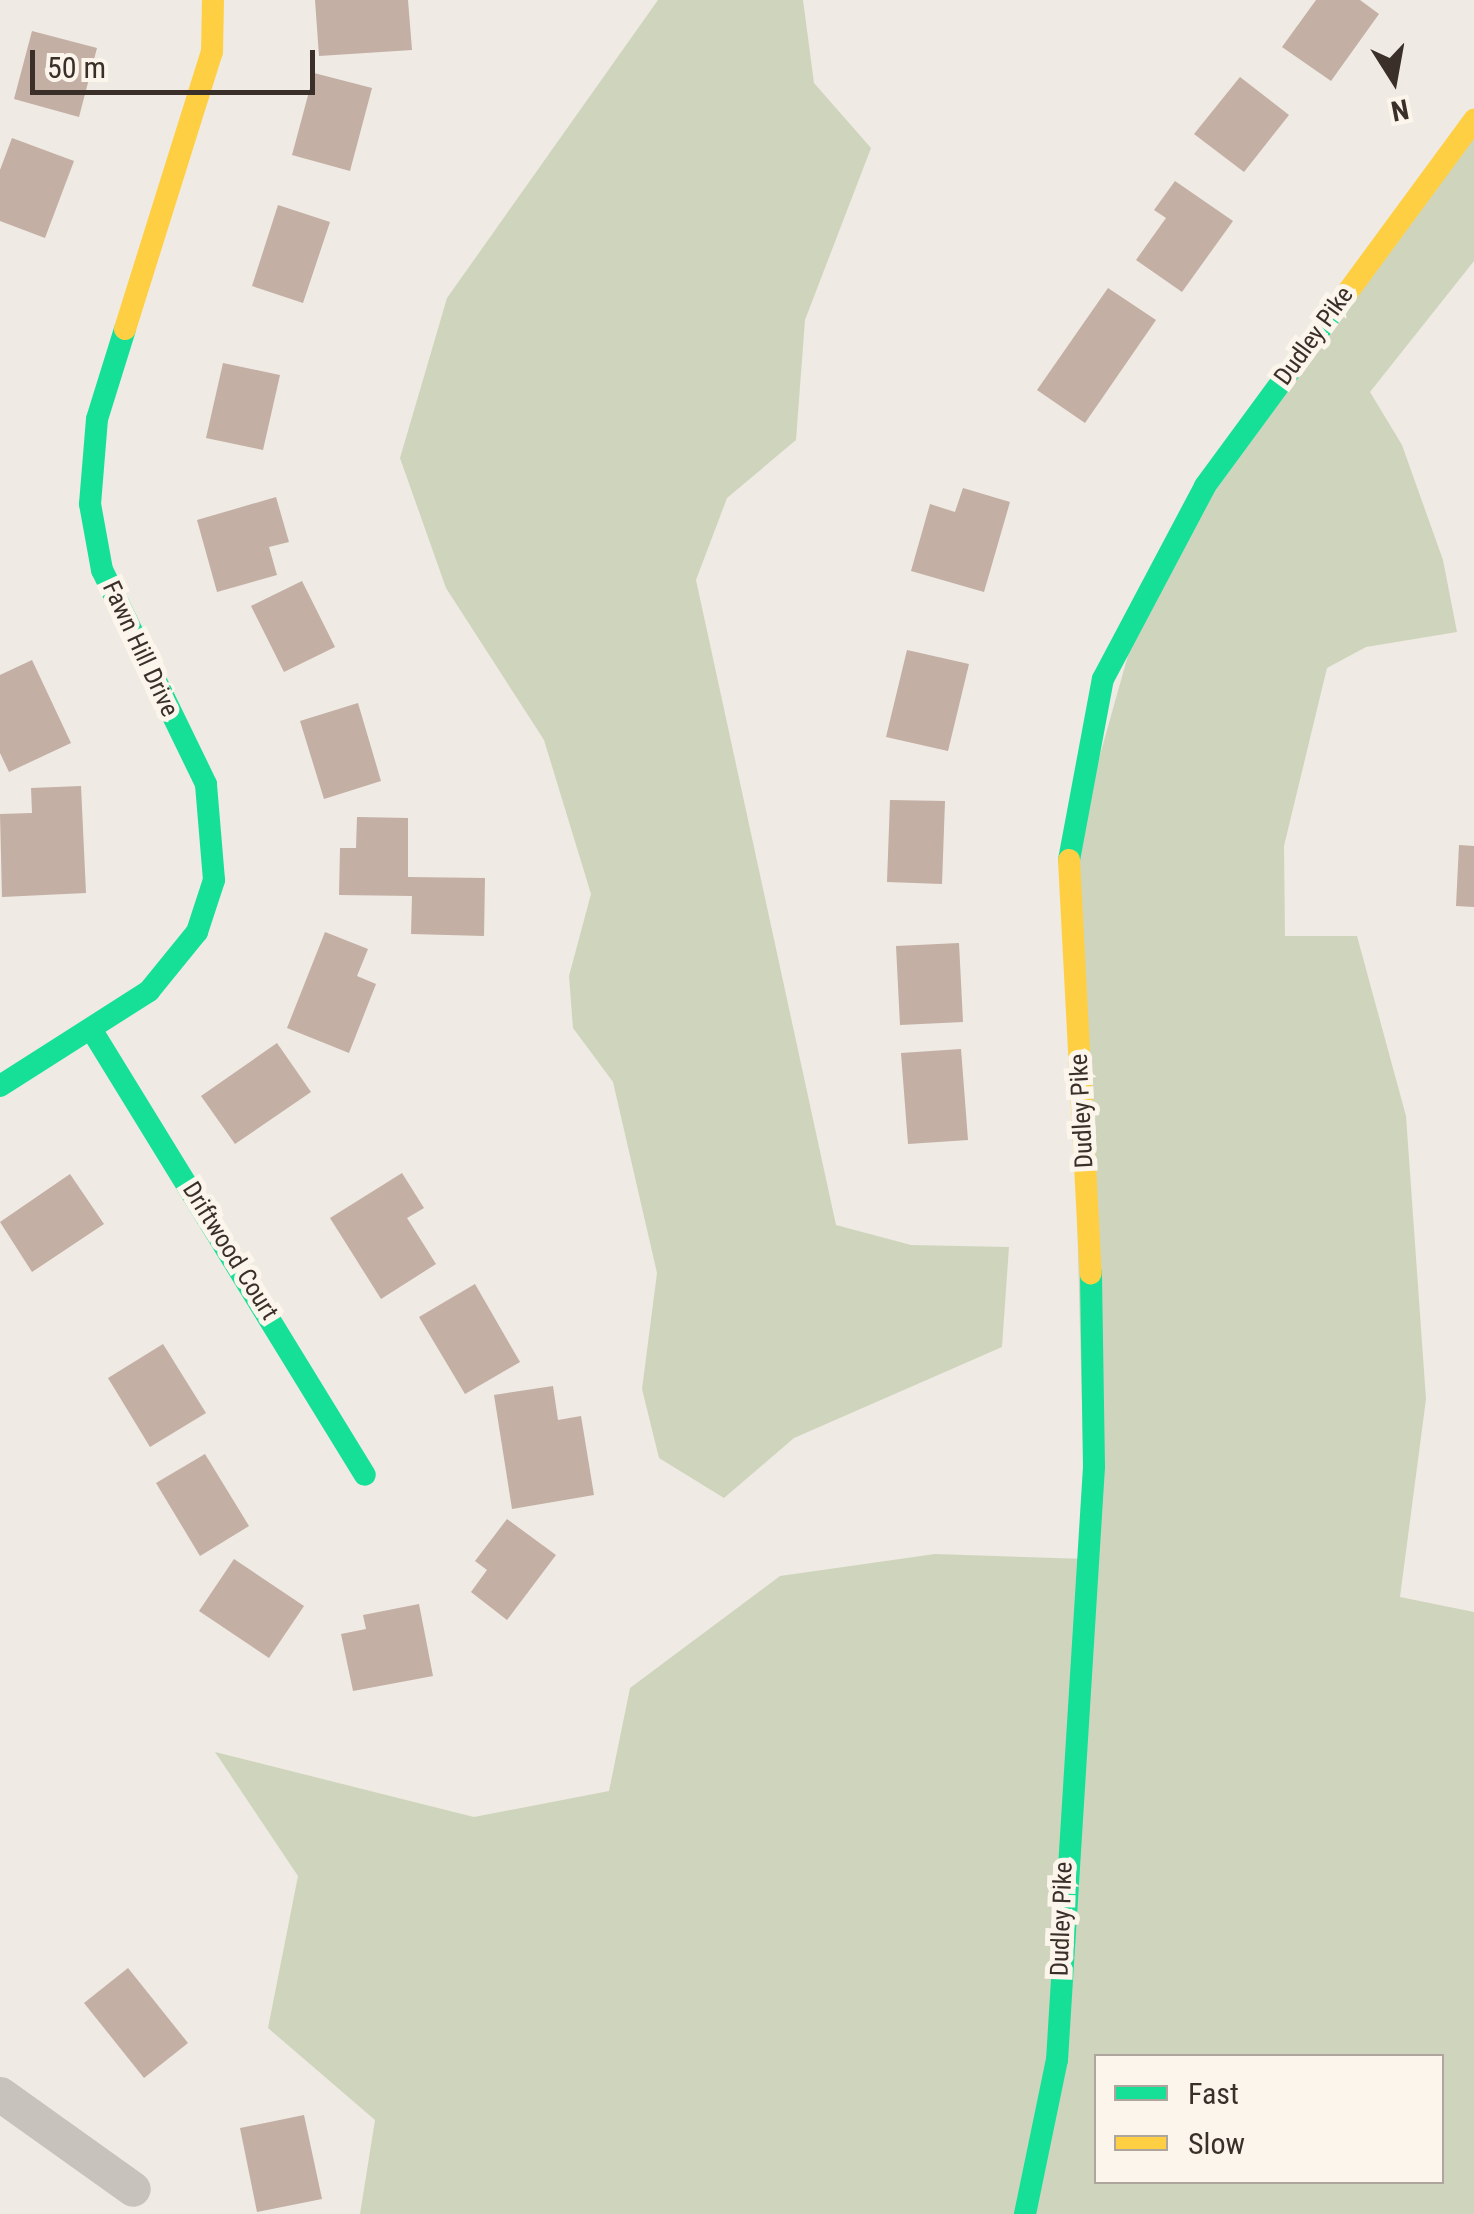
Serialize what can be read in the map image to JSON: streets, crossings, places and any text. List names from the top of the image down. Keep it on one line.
{"streets":{"street":["Dudley Pike","Fawn Hill Drive","Driftwood Court"]},"crossings":[["Fawn Hill Drive","Driftwood Court"]],"legend":["Fast","Slow"],"scale_bar":"50 m","north":"bottom"}
